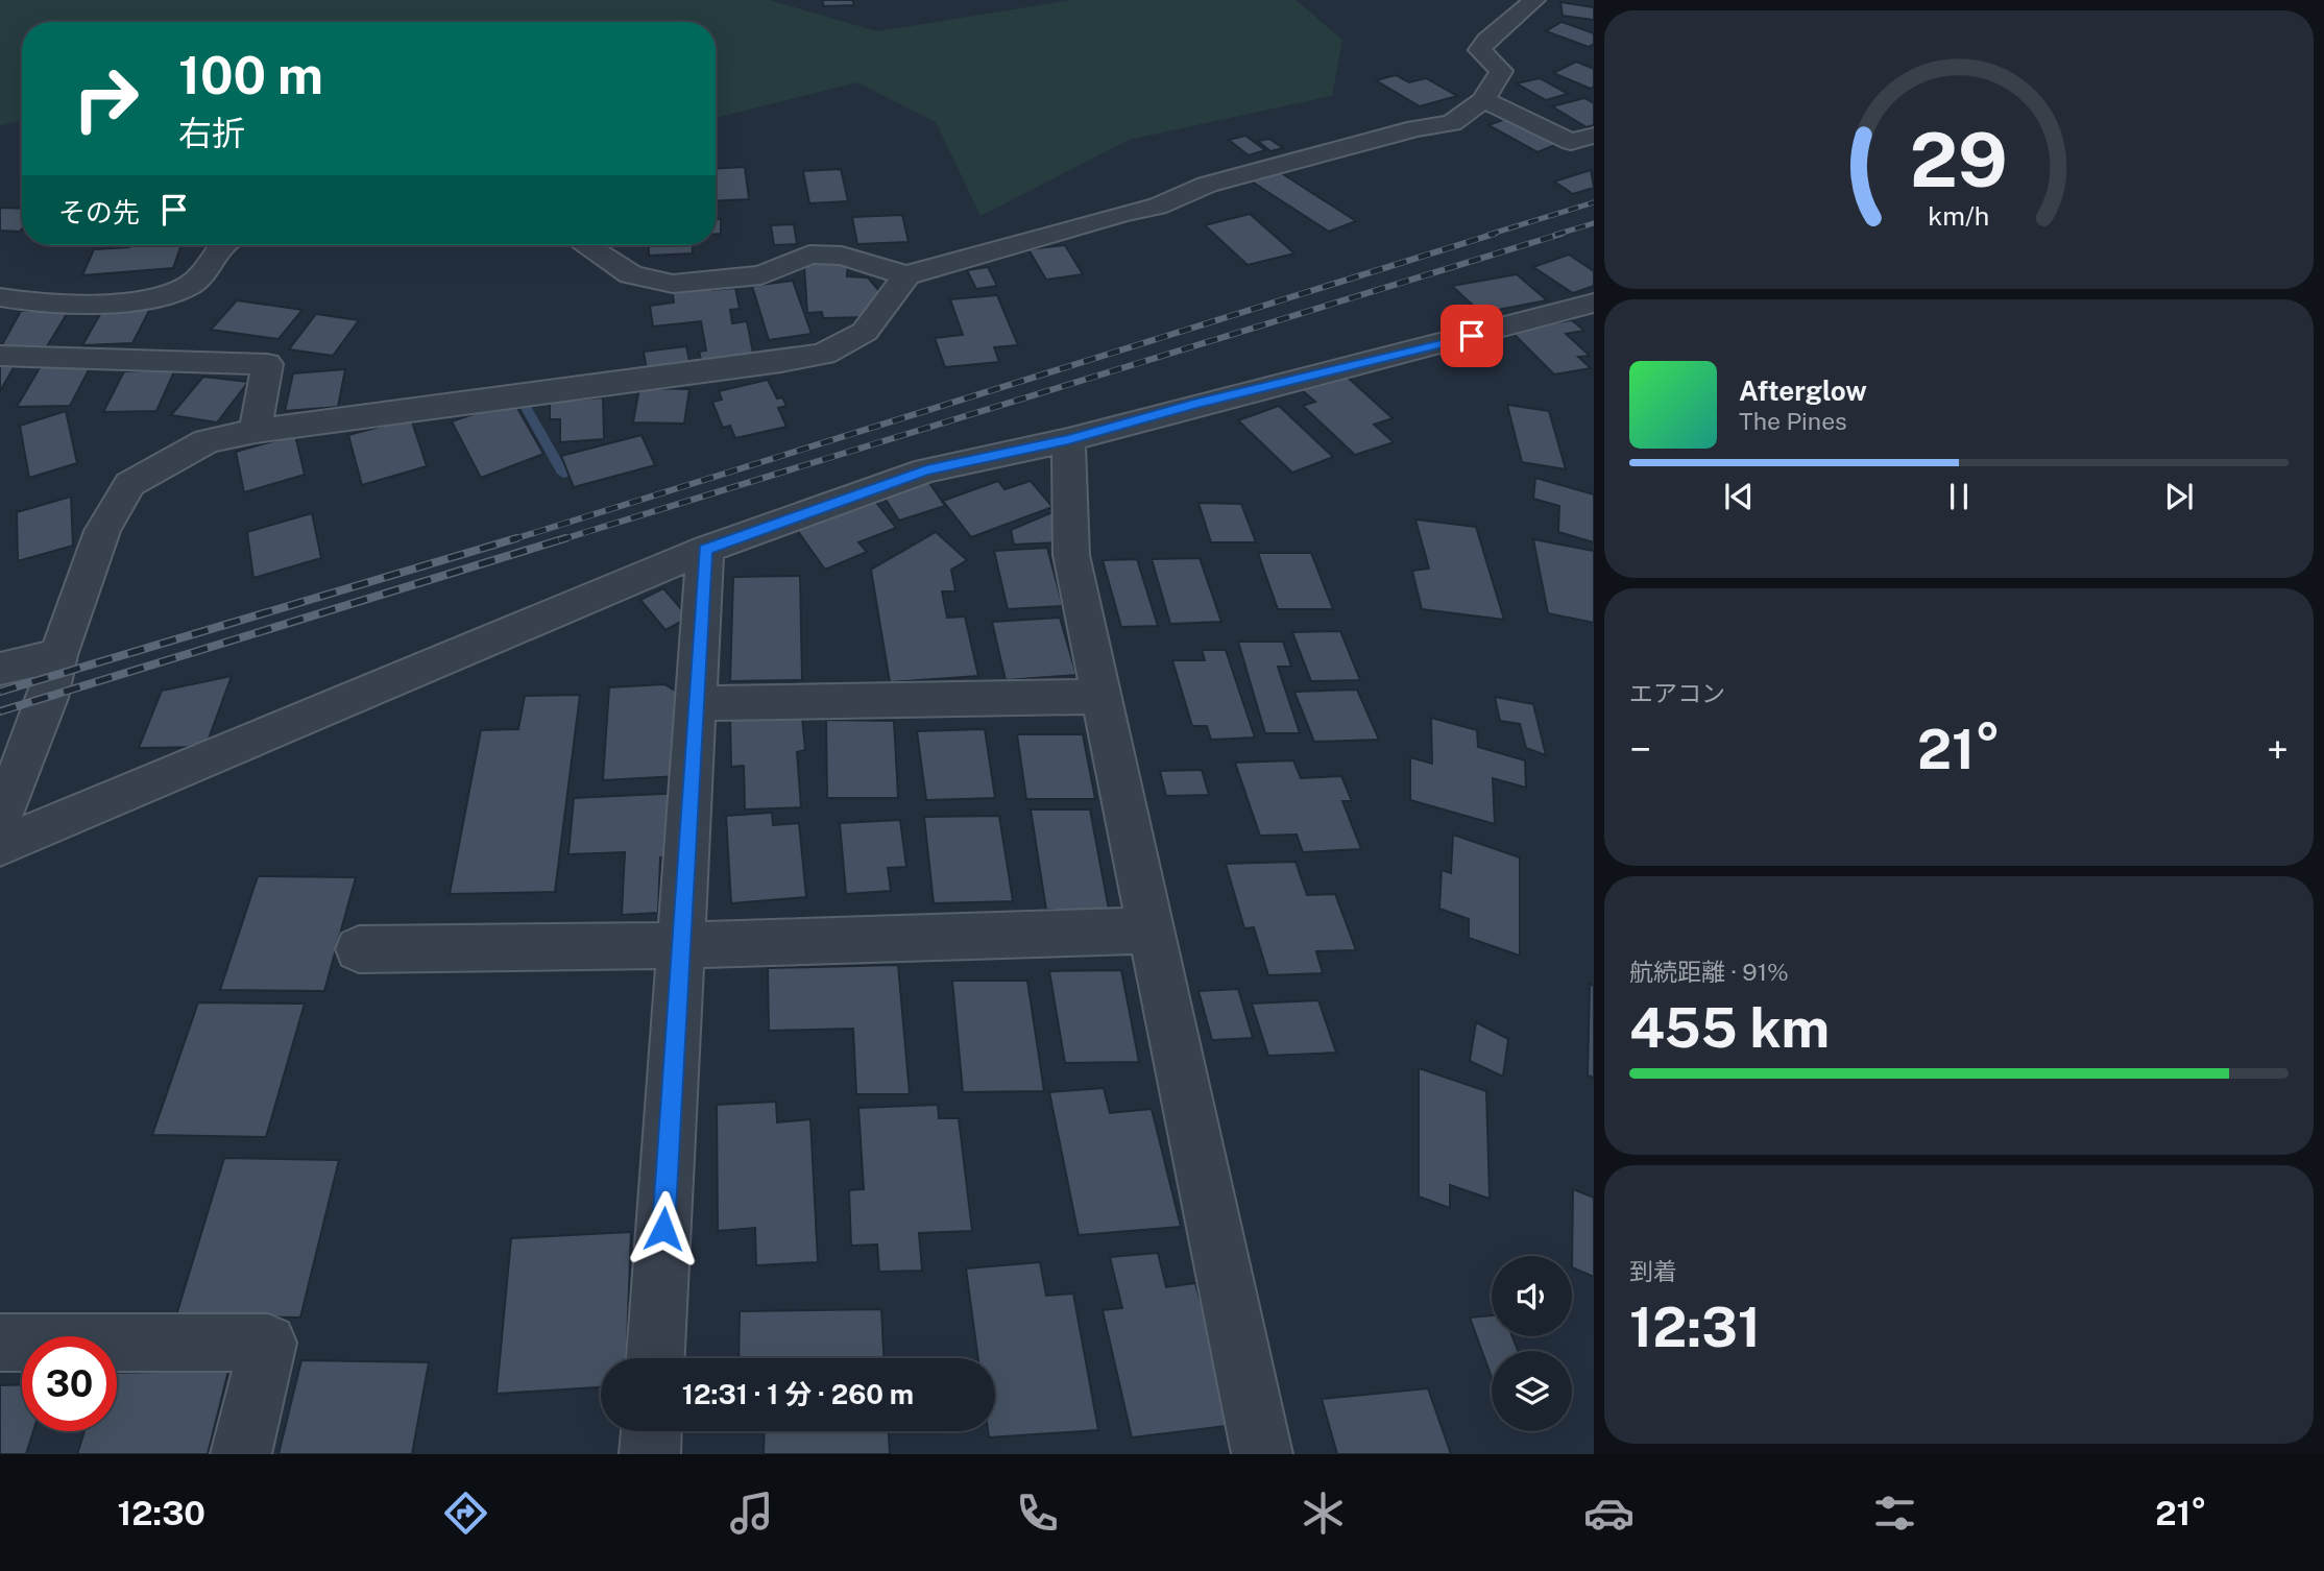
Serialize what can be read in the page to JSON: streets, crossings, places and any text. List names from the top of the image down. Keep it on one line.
{"page":{"turn":["100 m","右折"],"then":"その先","song":["Afterglow","The Pines"],"tile":["エアコン",["航続距離 · 91%","455 km"],["到着","12:31"]],"heat":["−","21°","+"],"limit":"30","trip":"12:31 · 1 分 · 260 m","tabs":["12:30","21°"],"gauge":["29","km/h"]}}
